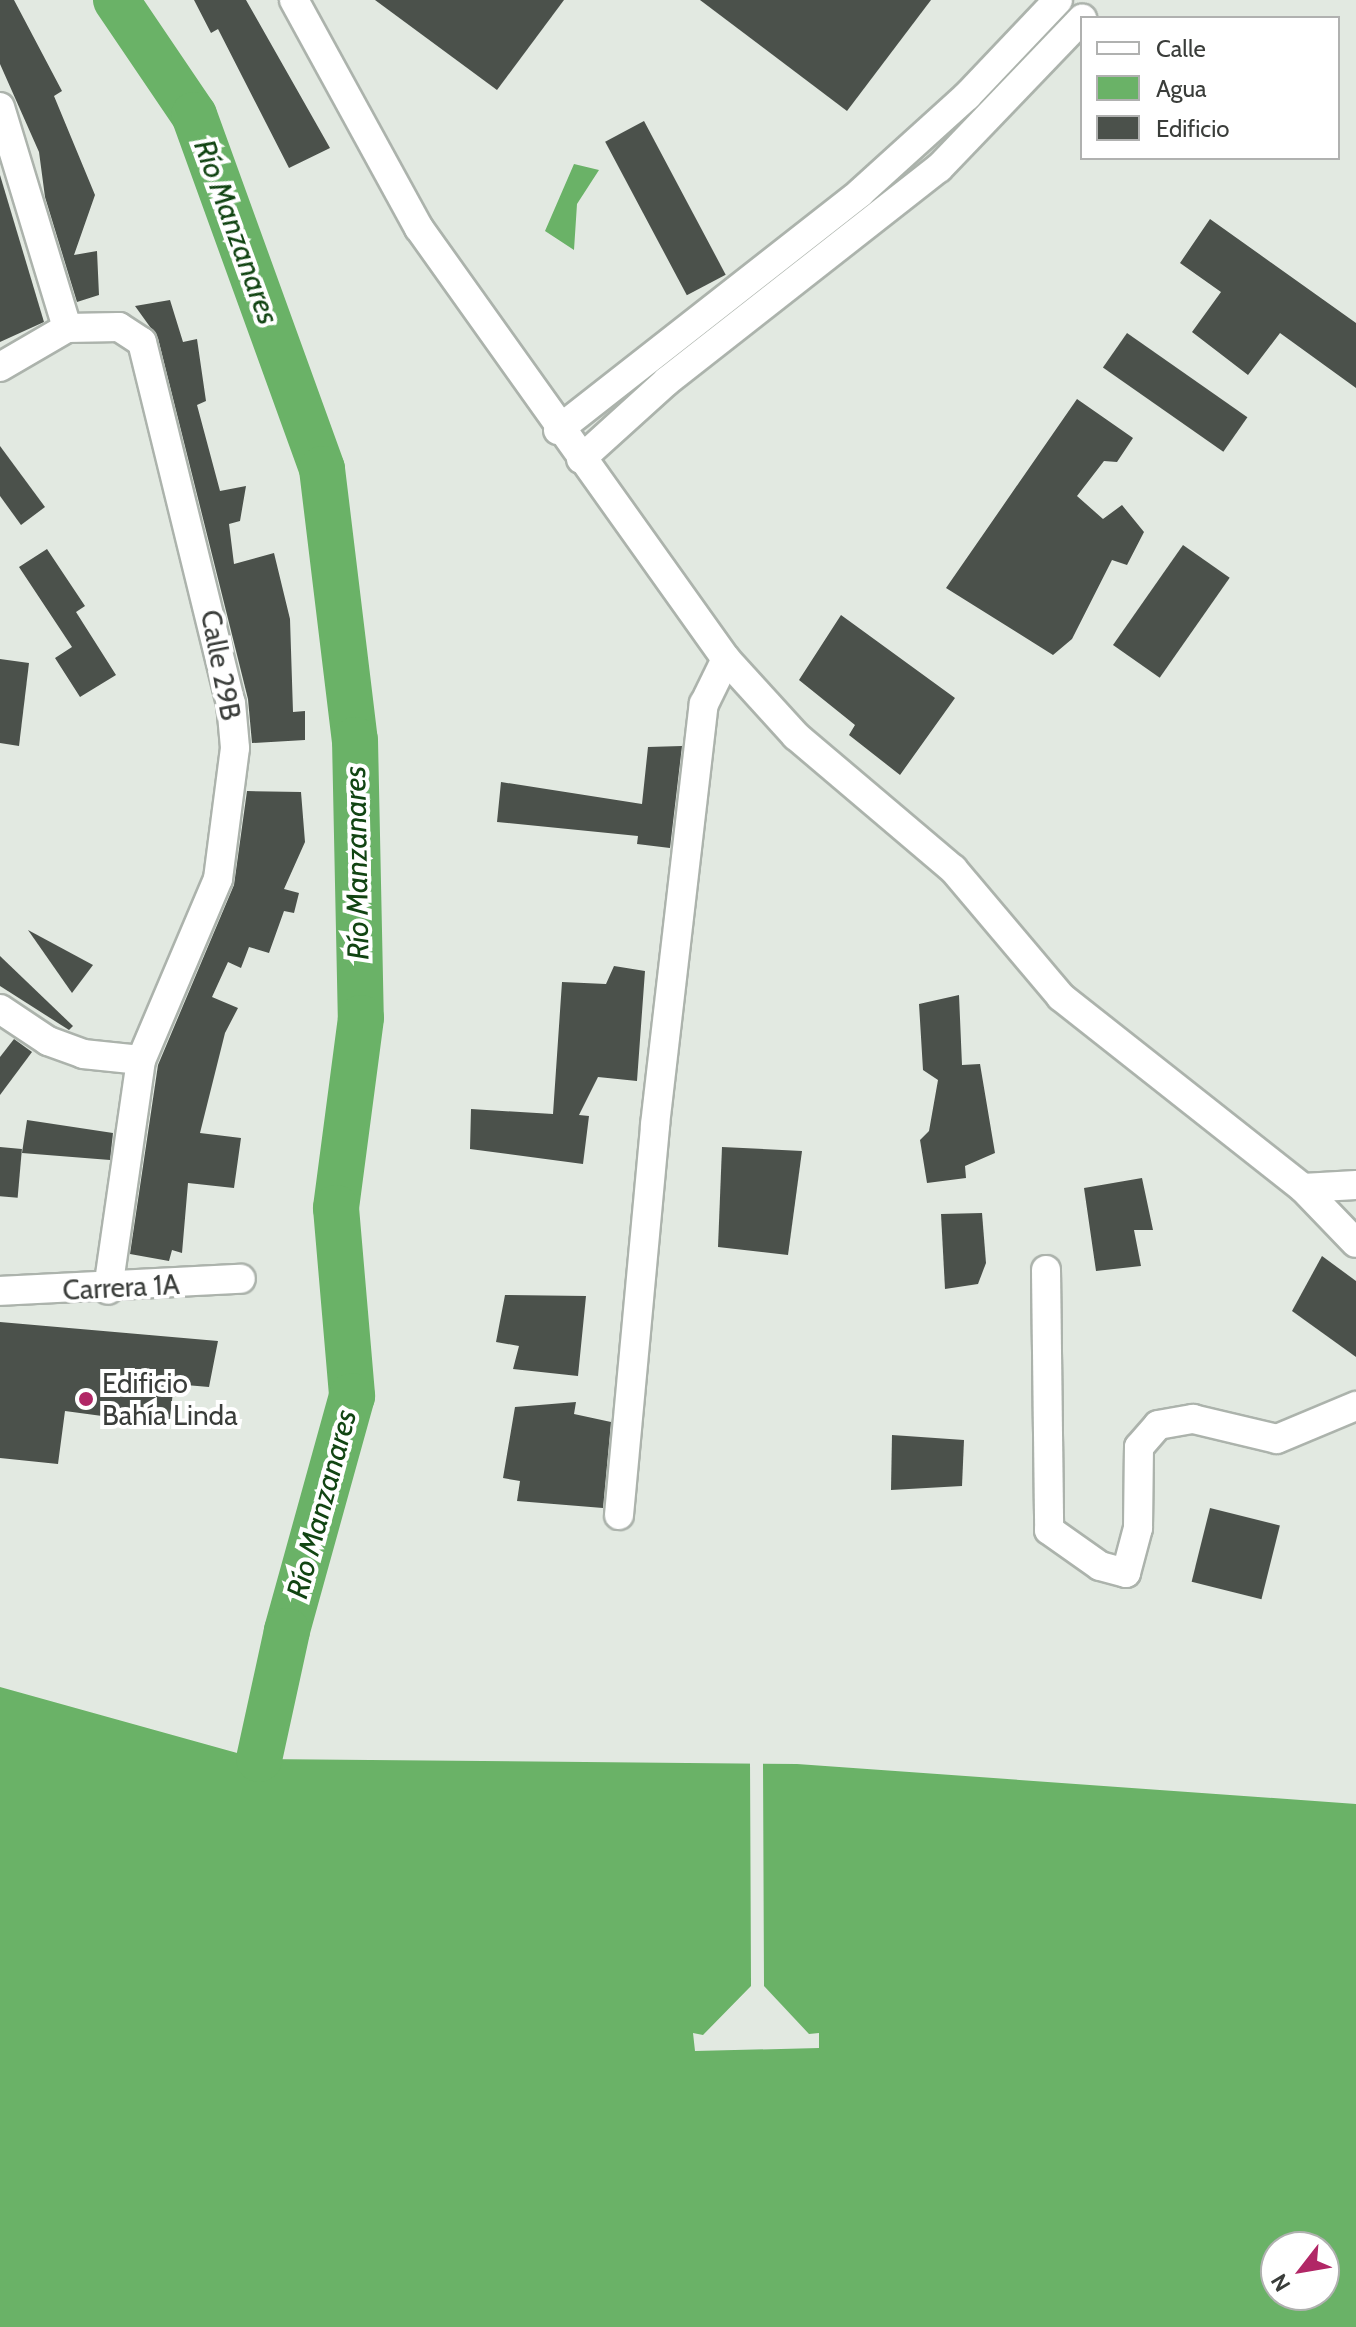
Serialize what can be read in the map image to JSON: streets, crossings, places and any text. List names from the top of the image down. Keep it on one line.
{"streets":{"street":["Calle 29B","Carrera 1A"]},"crossings":[["Calle 29B","Carrera 1A"]],"water":["Río Manzanares"],"places":["Edificio Bahía Linda"],"legend":["Calle","Agua","Edificio"],"north":"bottom left"}
